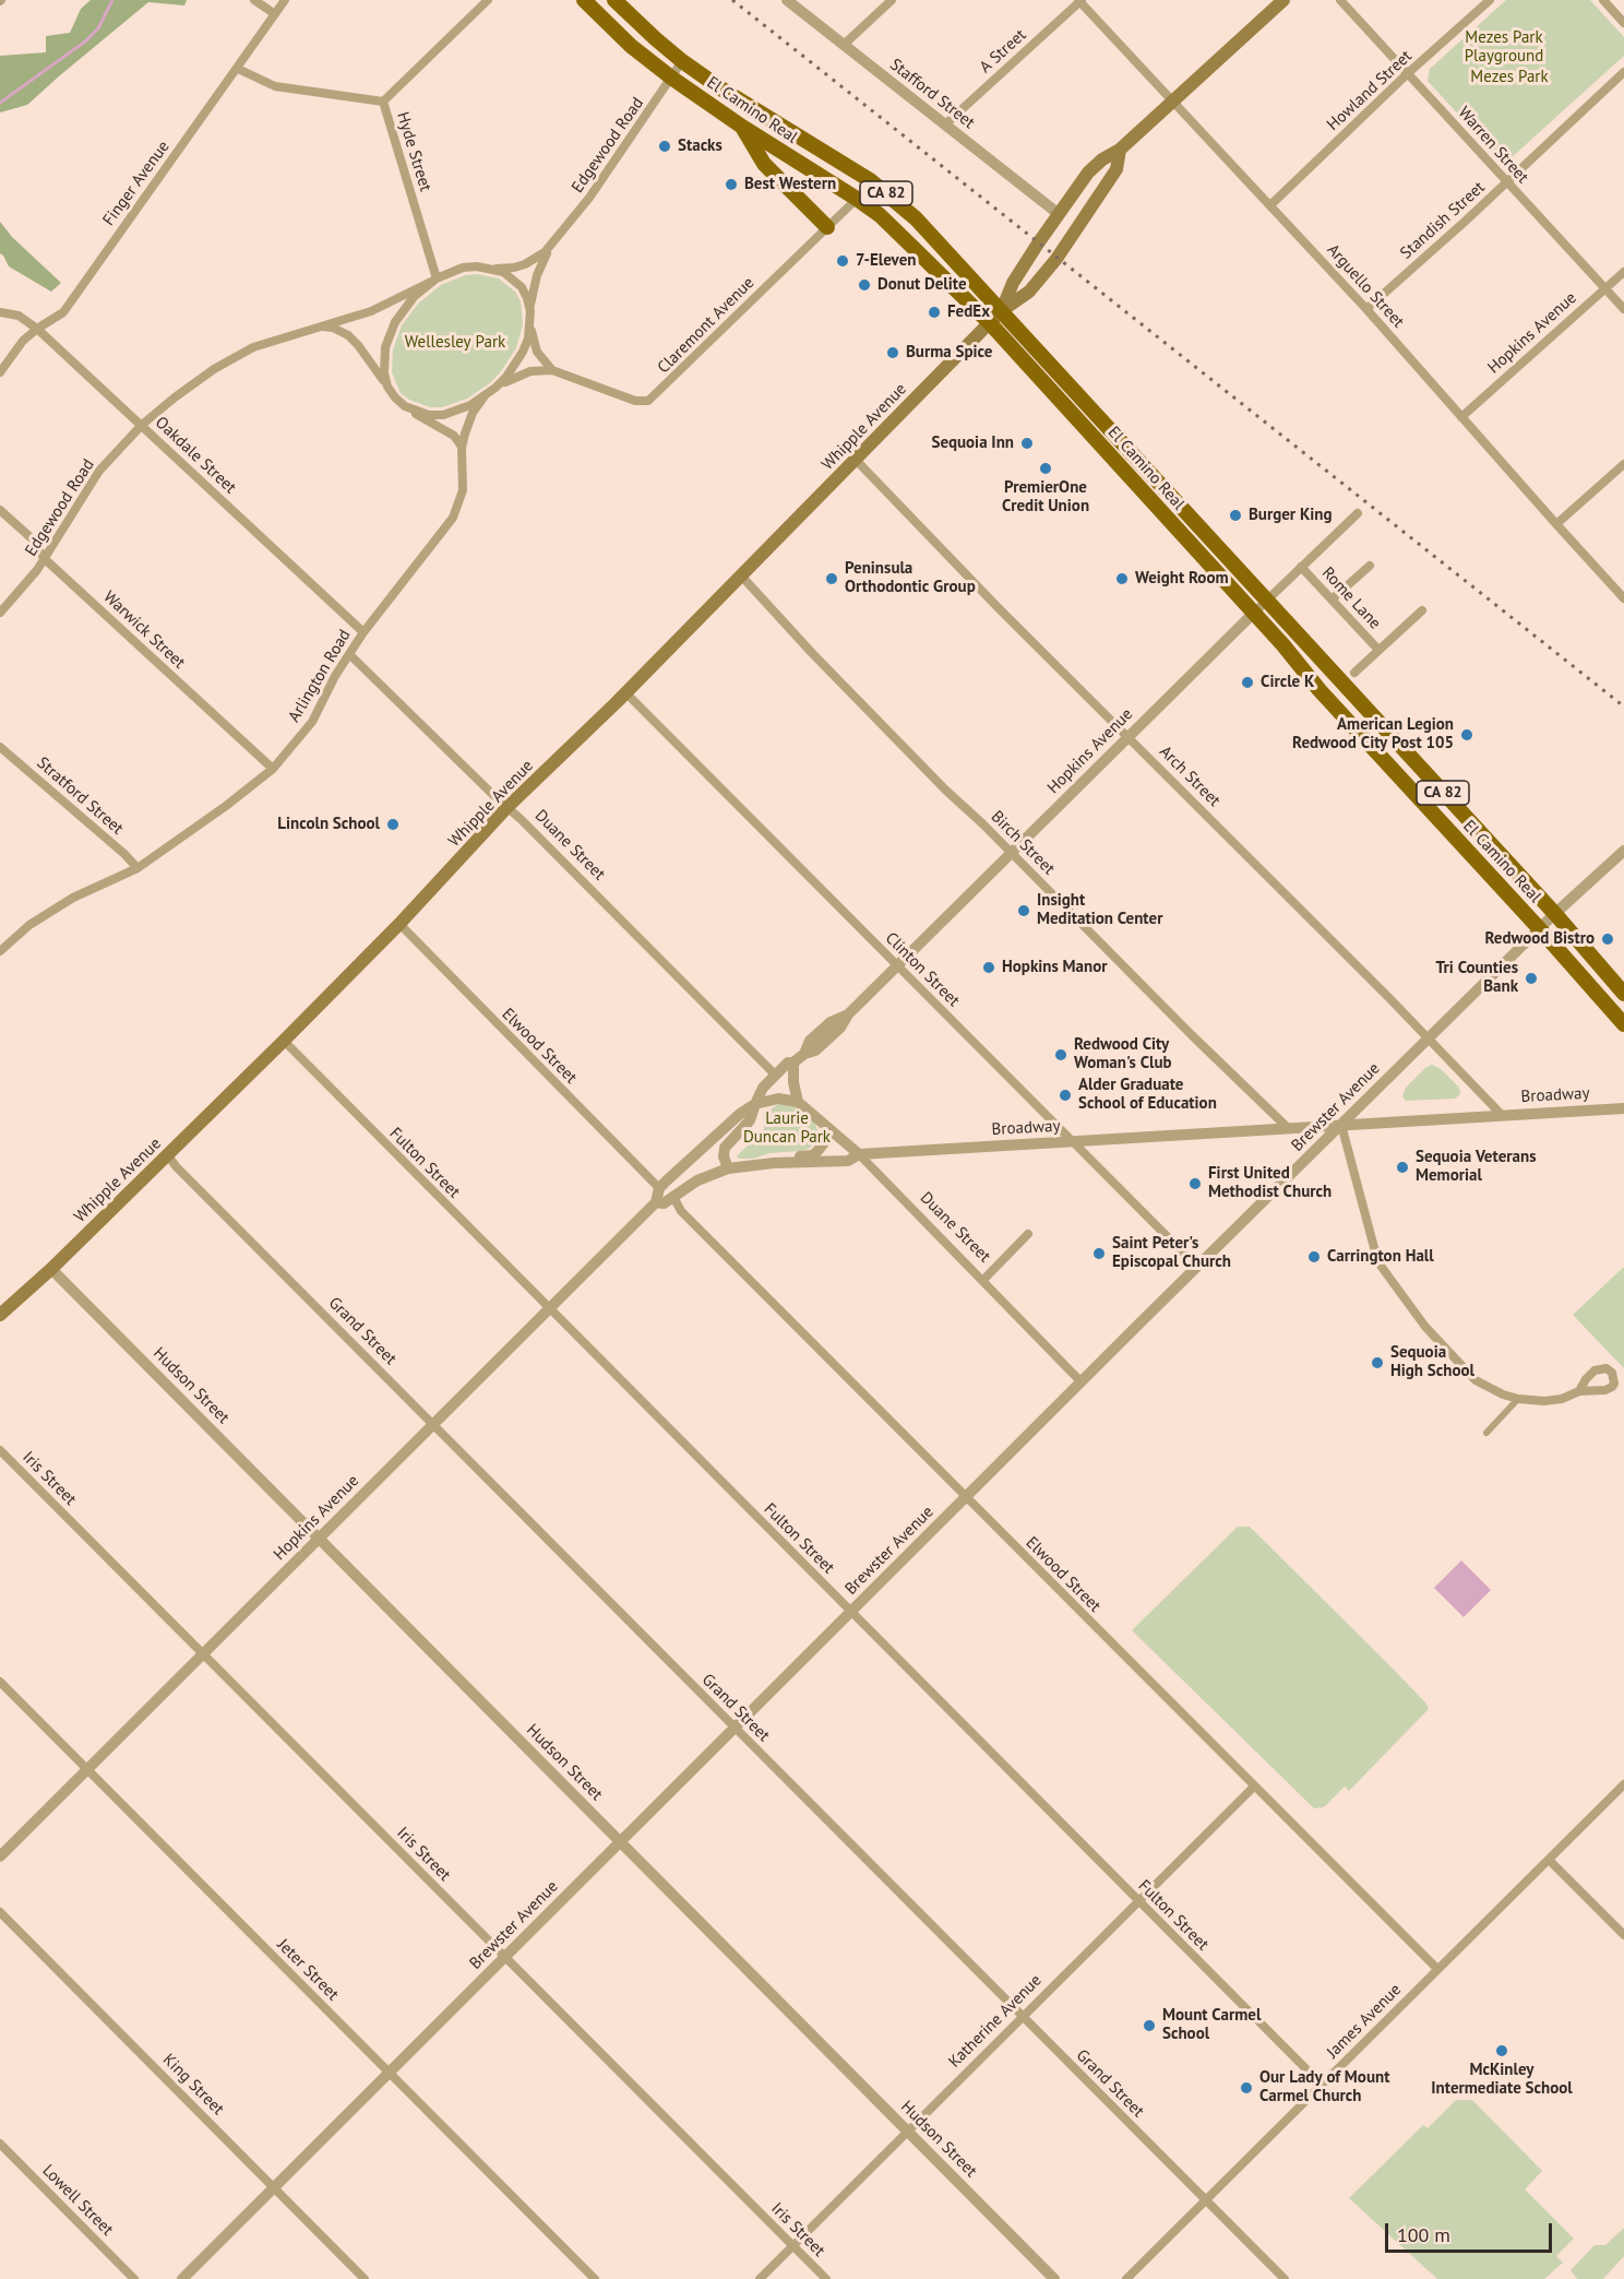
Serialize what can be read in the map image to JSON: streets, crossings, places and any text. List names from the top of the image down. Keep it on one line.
{"streets":{"main road":["El Camino Real","CA 82","Whipple Avenue"],"street":["A Street","Howland Street","Stafford Street","Edgewood Road","Warren Street","Hyde Street","Finger Avenue","Standish Street","Arguello Street","Claremont Avenue","Hopkins Avenue","Oakdale Street","Rome Lane","Warwick Street","Arlington Road","Arch Street","Stratford Street","Birch Street","Duane Street","Clinton Street","Elwood Street","Broadway","Brewster Avenue","Fulton Street","Grand Street","Hudson Street","Iris Street","Jeter Street","Katherine Avenue","James Avenue","King Street","Lowell Street"]},"crossings":[["A Street","Stafford Street"],["A Street","Arguello Street"],["Howland Street","Warren Street"],["Howland Street","Arguello Street"],["Stafford Street","Whipple Avenue"],["El Camino Real","Edgewood Road"],["El Camino Real","Claremont Avenue"],["El Camino Real","Hopkins Avenue"],["El Camino Real","Whipple Avenue"],["El Camino Real","Brewster Avenue"],["Edgewood Road","Hyde Street"],["Edgewood Road","Claremont Avenue"],["Edgewood Road","Oakdale Street"],["Edgewood Road","Warwick Street"],["Edgewood Road","Arlington Road"],["Warren Street","Standish Street"],["Warren Street","Hopkins Avenue"],["Hyde Street","Finger Avenue"],["Hyde Street","Claremont Avenue"],["Hyde Street","Arlington Road"],["Finger Avenue","Oakdale Street"],["Standish Street","Arguello Street"],["Arguello Street","Hopkins Avenue"],["Arguello Street","Whipple Avenue"],["Claremont Avenue","Arlington Road"],["Hopkins Avenue","Rome Lane"],["Hopkins Avenue","Arch Street"],["Hopkins Avenue","Birch Street"],["Hopkins Avenue","Duane Street"],["Hopkins Avenue","Clinton Street"],["Hopkins Avenue","Elwood Street"],["Hopkins Avenue","Broadway"],["Hopkins Avenue","Fulton Street"],["Hopkins Avenue","Grand Street"],["Hopkins Avenue","Hudson Street"],["Hopkins Avenue","Iris Street"],["Hopkins Avenue","Jeter Street"],["Whipple Avenue","Arch Street"],["Whipple Avenue","Birch Street"],["Whipple Avenue","Duane Street"],["Whipple Avenue","Clinton Street"],["Whipple Avenue","Elwood Street"],["Whipple Avenue","Fulton Street"],["Whipple Avenue","Grand Street"],["Whipple Avenue","Hudson Street"],["Oakdale Street","Arlington Road"],["Warwick Street","Arlington Road"],["Arlington Road","Stratford Street"],["Arch Street","Broadway"],["Arch Street","Brewster Avenue"],["Birch Street","Broadway"],["Duane Street","Broadway"],["Duane Street","Brewster Avenue"],["Clinton Street","Broadway"],["Clinton Street","Brewster Avenue"],["Elwood Street","Broadway"],["Elwood Street","Brewster Avenue"],["Elwood Street","Katherine Avenue"],["Elwood Street","James Avenue"],["Broadway","Brewster Avenue"],["Brewster Avenue","Fulton Street"],["Brewster Avenue","Grand Street"],["Brewster Avenue","Hudson Street"],["Brewster Avenue","Iris Street"],["Brewster Avenue","Jeter Street"],["Brewster Avenue","King Street"],["Fulton Street","Katherine Avenue"],["Fulton Street","James Avenue"],["Grand Street","Katherine Avenue"],["Grand Street","James Avenue"],["Hudson Street","Katherine Avenue"],["Iris Street","Katherine Avenue"]],"parks":["Mezes Park Playground","Mezes Park","Wellesley Park","Laurie Duncan Park"],"places":["Stacks","Best Western","7-Eleven","Donut Delite","FedEx","Burma Spice","Sequoia Inn","PremierOne Credit Union","Burger King","Peninsula Orthodontic Group","Weight Room","Circle K","American Legion Redwood City Post 105","Lincoln School","Insight Meditation Center","Redwood Bistro","Hopkins Manor","Tri Counties Bank","Redwood City Woman's Club","Alder Graduate School of Education","Sequoia Veterans Memorial","First United Methodist Church","Saint Peter's Episcopal Church","Carrington Hall","Sequoia High School","Mount Carmel School","McKinley Intermediate School","Our Lady of Mount Carmel Church"],"scale_bar":"100 m"}
